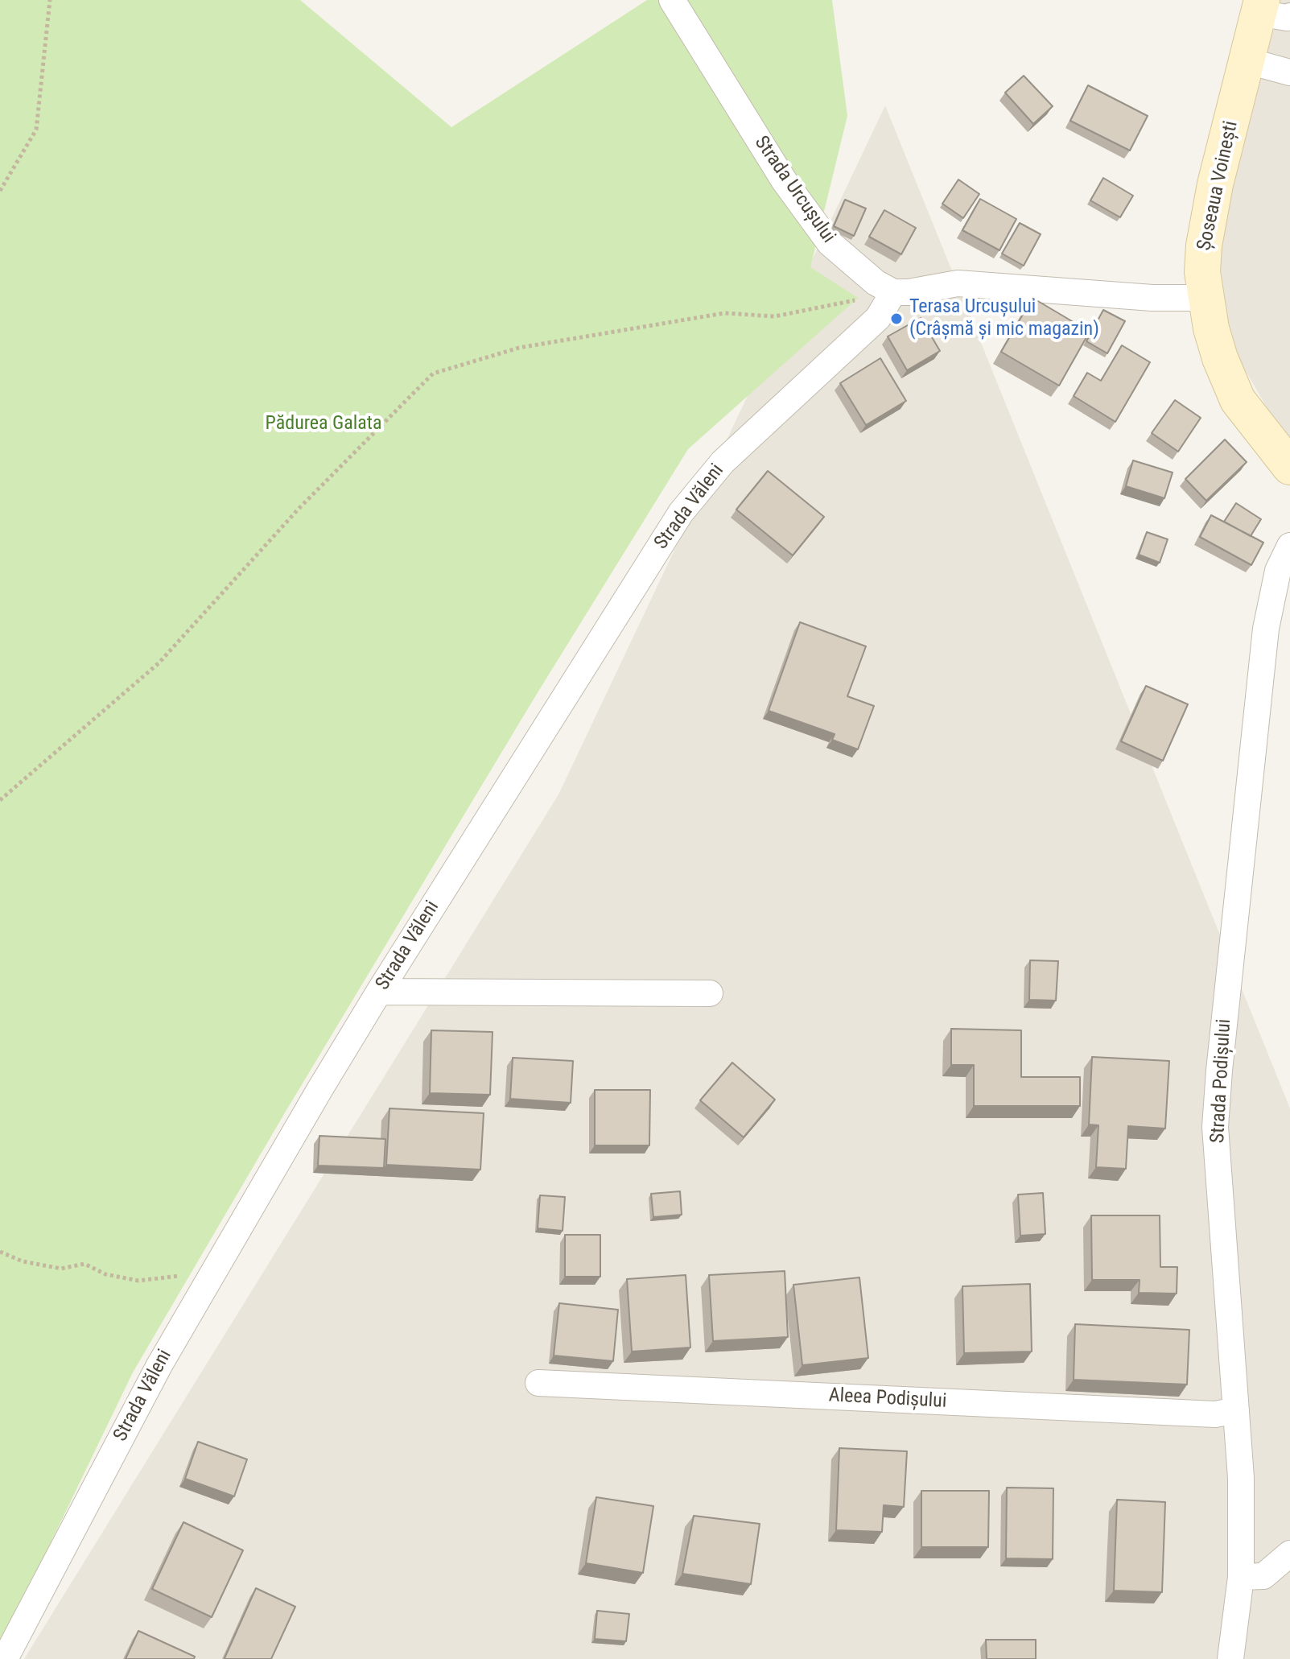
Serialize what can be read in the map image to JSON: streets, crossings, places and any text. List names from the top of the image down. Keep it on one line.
{"streets":{"main road":["Șoseaua Voinești"],"street":["Strada Urcușului","Strada Văleni","Strada Podișului","Aleea Podișului"]},"crossings":[["Strada Urcușului","Strada Văleni"],["Strada Podișului","Aleea Podișului"]],"parks":["Pădurea Galata"],"places":["Terasa Urcușului (Crâșmă și mic magazin)"]}
